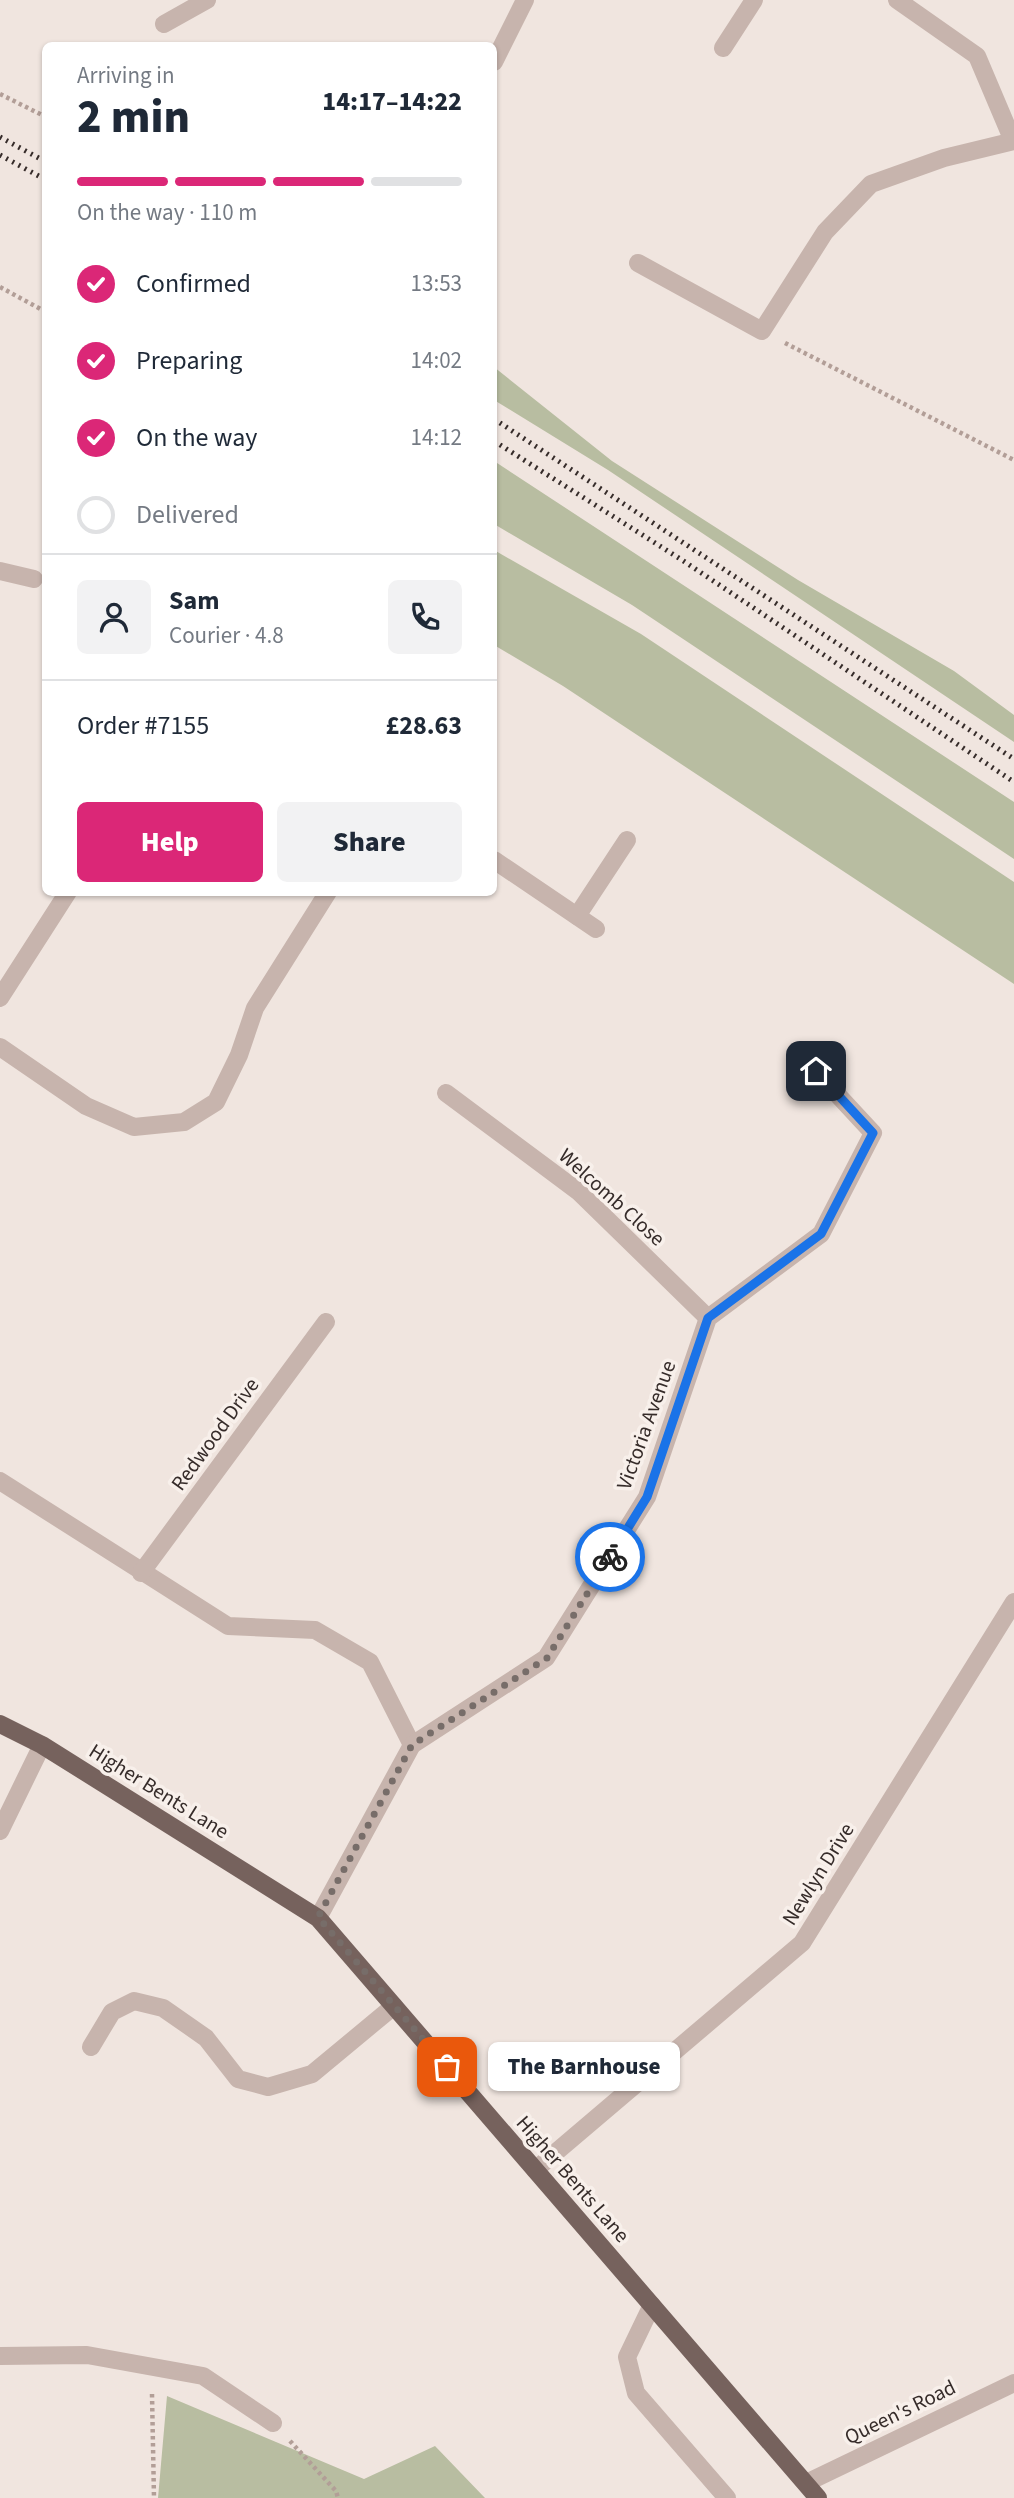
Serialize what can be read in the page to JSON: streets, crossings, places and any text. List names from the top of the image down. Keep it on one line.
{"streets":{"main road":["Higher Bents Lane"],"street":["Welcomb Close","Victoria Avenue","Redwood Drive","Newlyn Drive","Queen's Road"]},"crossings":[["Welcomb Close","Victoria Avenue"],["Victoria Avenue","Higher Bents Lane"],["Higher Bents Lane","Newlyn Drive"],["Higher Bents Lane","Queen's Road"]],"places":["The Barnhouse"],"page":{"heading":["2 min","Arriving in","14:17–14:22"],"panel":["Sam","Courier · 4.8","Order #7155","£28.63"],"bar":"On the way · 110 m","list":[["Confirmed","13:53"],["Preparing","14:02"],["On the way","14:12"],"Delivered"],"buttons":["Help","Share"],"bubble":"The Barnhouse"}}
